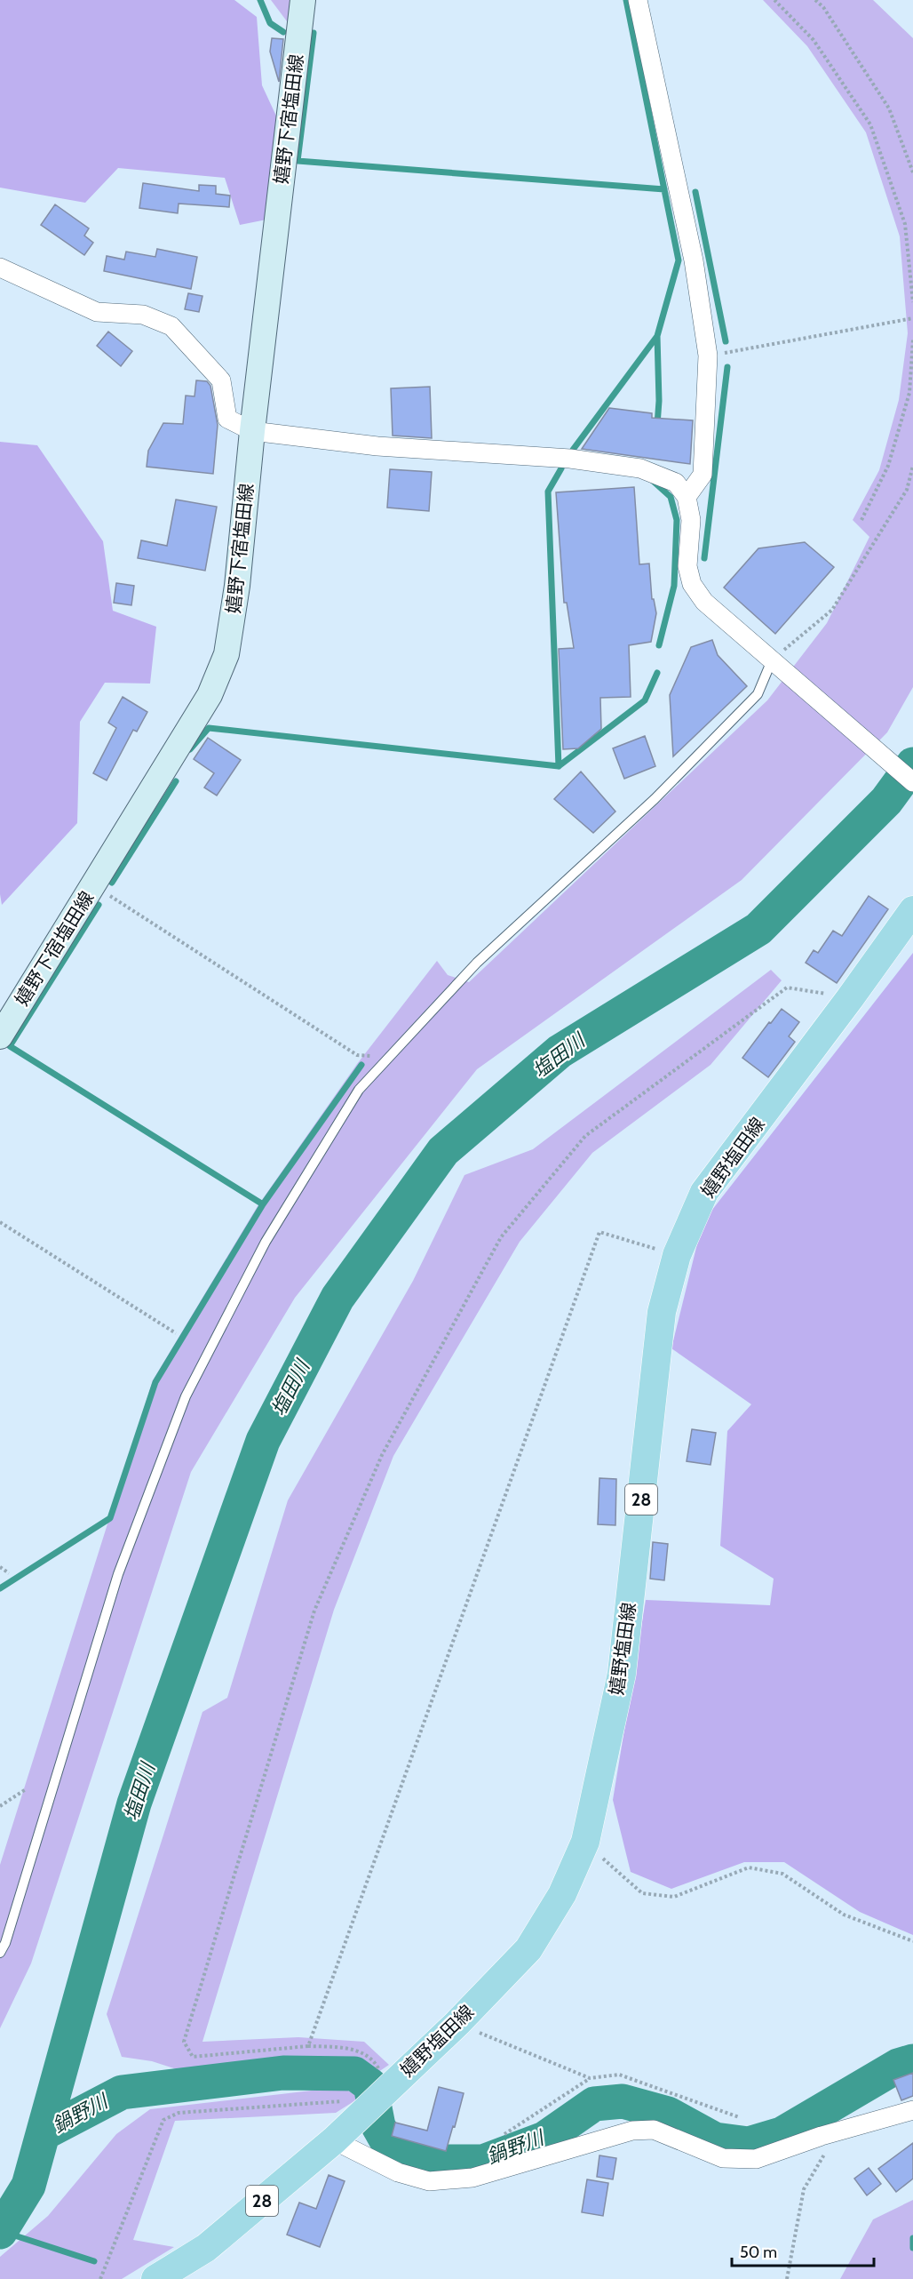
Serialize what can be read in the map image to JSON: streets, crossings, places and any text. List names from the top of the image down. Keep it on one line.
{"streets":{"main road":["嬉野下宿塩田線","嬉野塩田線","28"]},"water":["塩田川","鍋野川"],"scale_bar":"50 m"}
